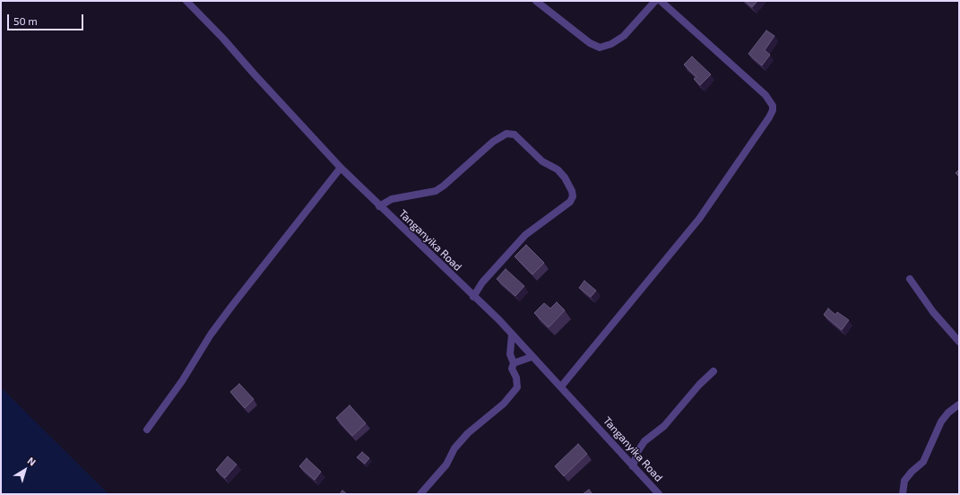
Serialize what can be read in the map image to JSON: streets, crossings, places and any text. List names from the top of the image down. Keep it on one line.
{"streets":{"street":["Tanganyika Road"]},"scale_bar":"50 m","north":"top right"}
